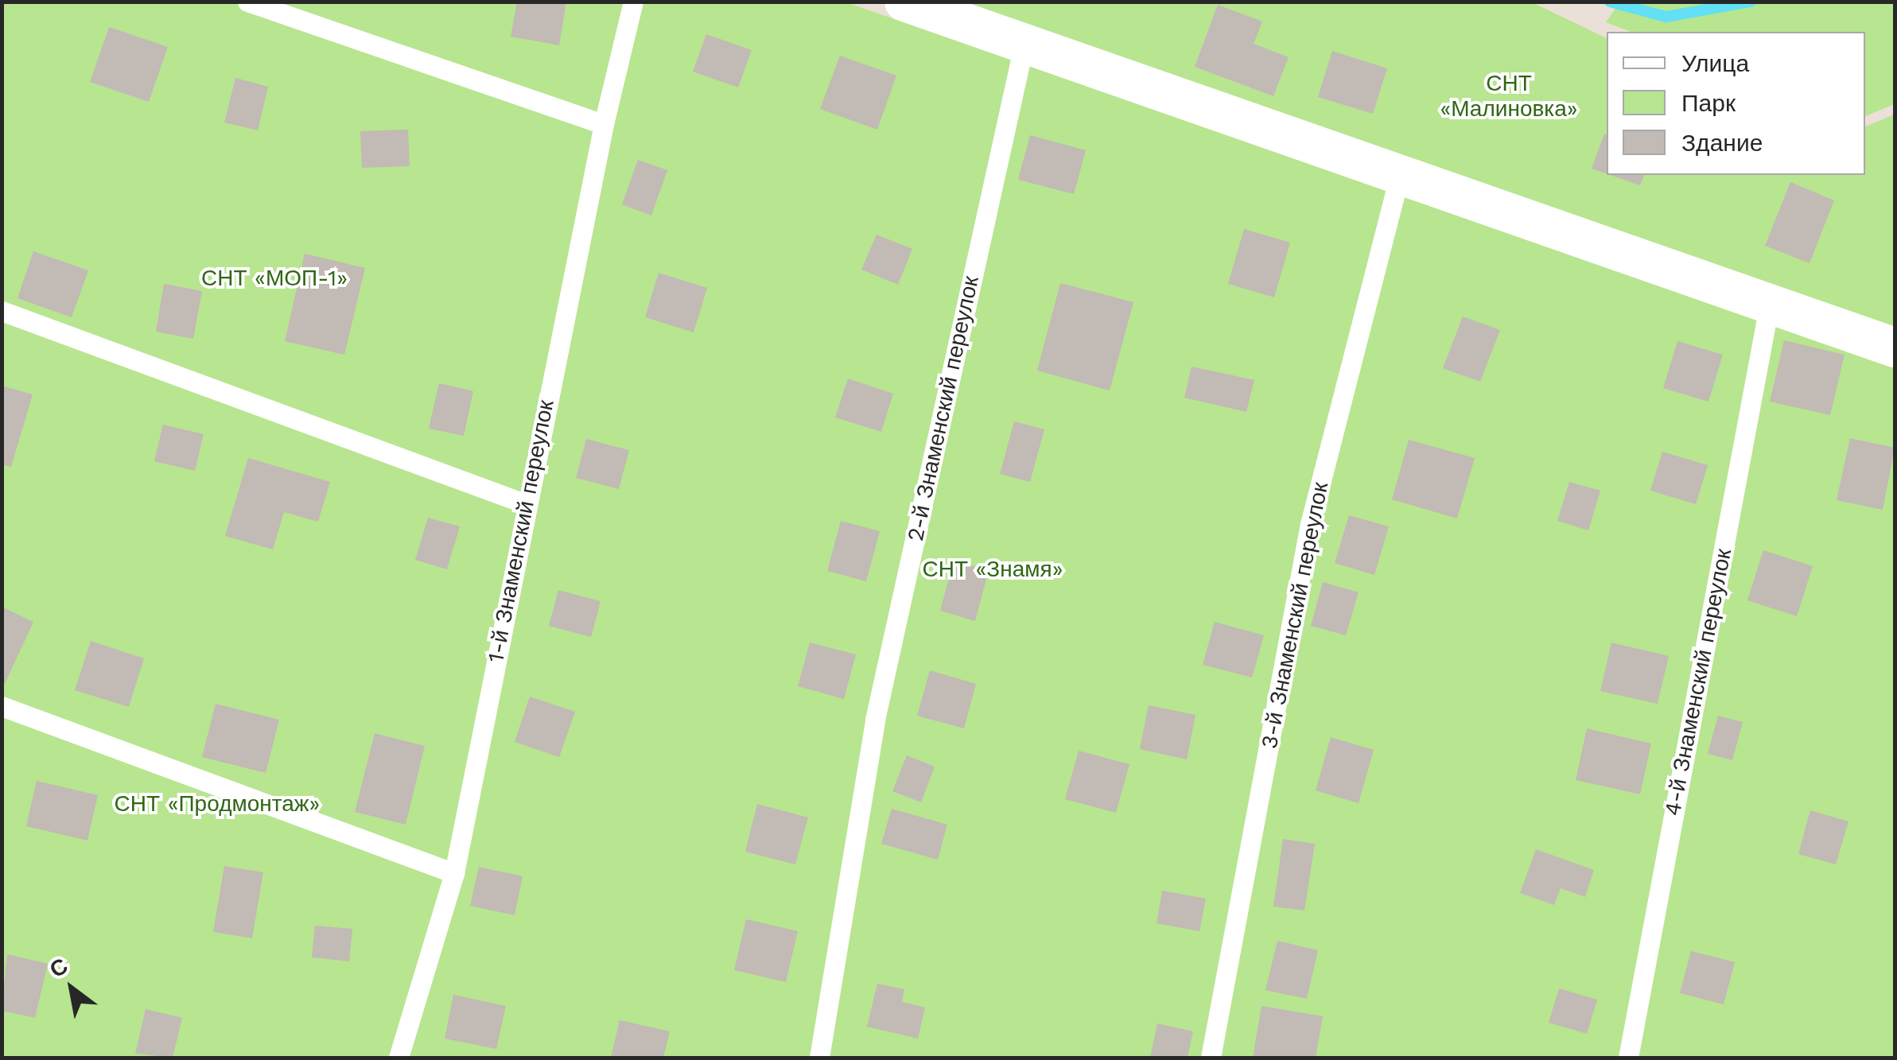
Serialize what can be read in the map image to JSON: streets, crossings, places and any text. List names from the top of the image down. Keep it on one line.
{"streets":{"lane":["2-й Знаменский переулок","1-й Знаменский переулок","3-й Знаменский переулок","4-й Знаменский переулок"]},"parks":["СНТ «Малиновка»","СНТ «МОП-1»","СНТ «Знамя»","СНТ «Продмонтаж»"],"legend":["Улица","Парк","Здание"],"north":"top left"}
